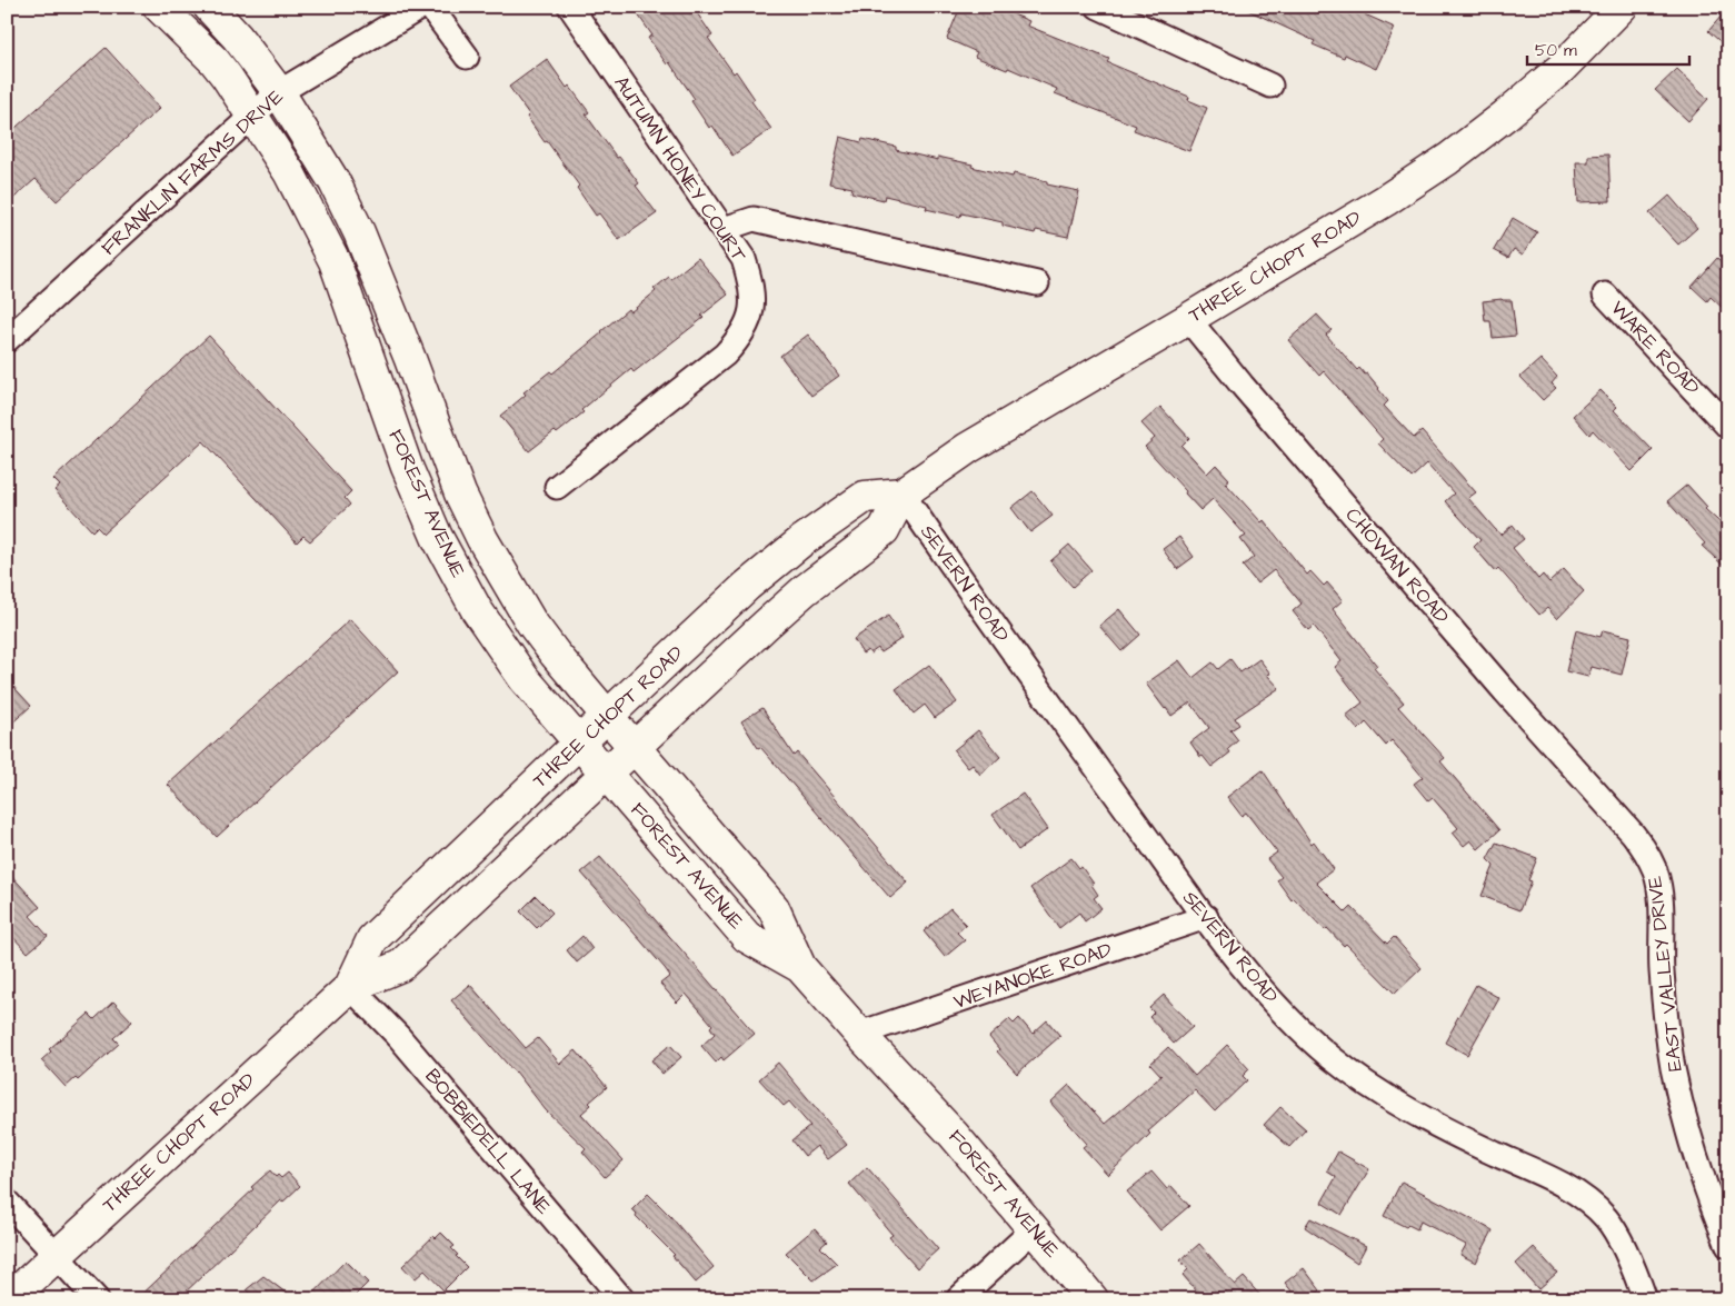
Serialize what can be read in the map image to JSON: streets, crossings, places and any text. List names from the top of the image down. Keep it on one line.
{"streets":{"main road":["THREE CHOPT ROAD","FOREST AVENUE"],"street":["AUTUMN HONEY COURT","FRANKLIN FARMS DRIVE","WARE ROAD","CHOWAN ROAD","SEVERN ROAD","EAST VALLEY DRIVE","WEYANOKE ROAD","BOBBIEDELL LANE"]},"crossings":[["FRANKLIN FARMS DRIVE","FOREST AVENUE"],["THREE CHOPT ROAD","FOREST AVENUE"],["THREE CHOPT ROAD","CHOWAN ROAD"],["THREE CHOPT ROAD","SEVERN ROAD"],["THREE CHOPT ROAD","BOBBIEDELL LANE"],["FOREST AVENUE","WEYANOKE ROAD"],["CHOWAN ROAD","EAST VALLEY DRIVE"],["SEVERN ROAD","WEYANOKE ROAD"]],"scale_bar":"50 m"}
